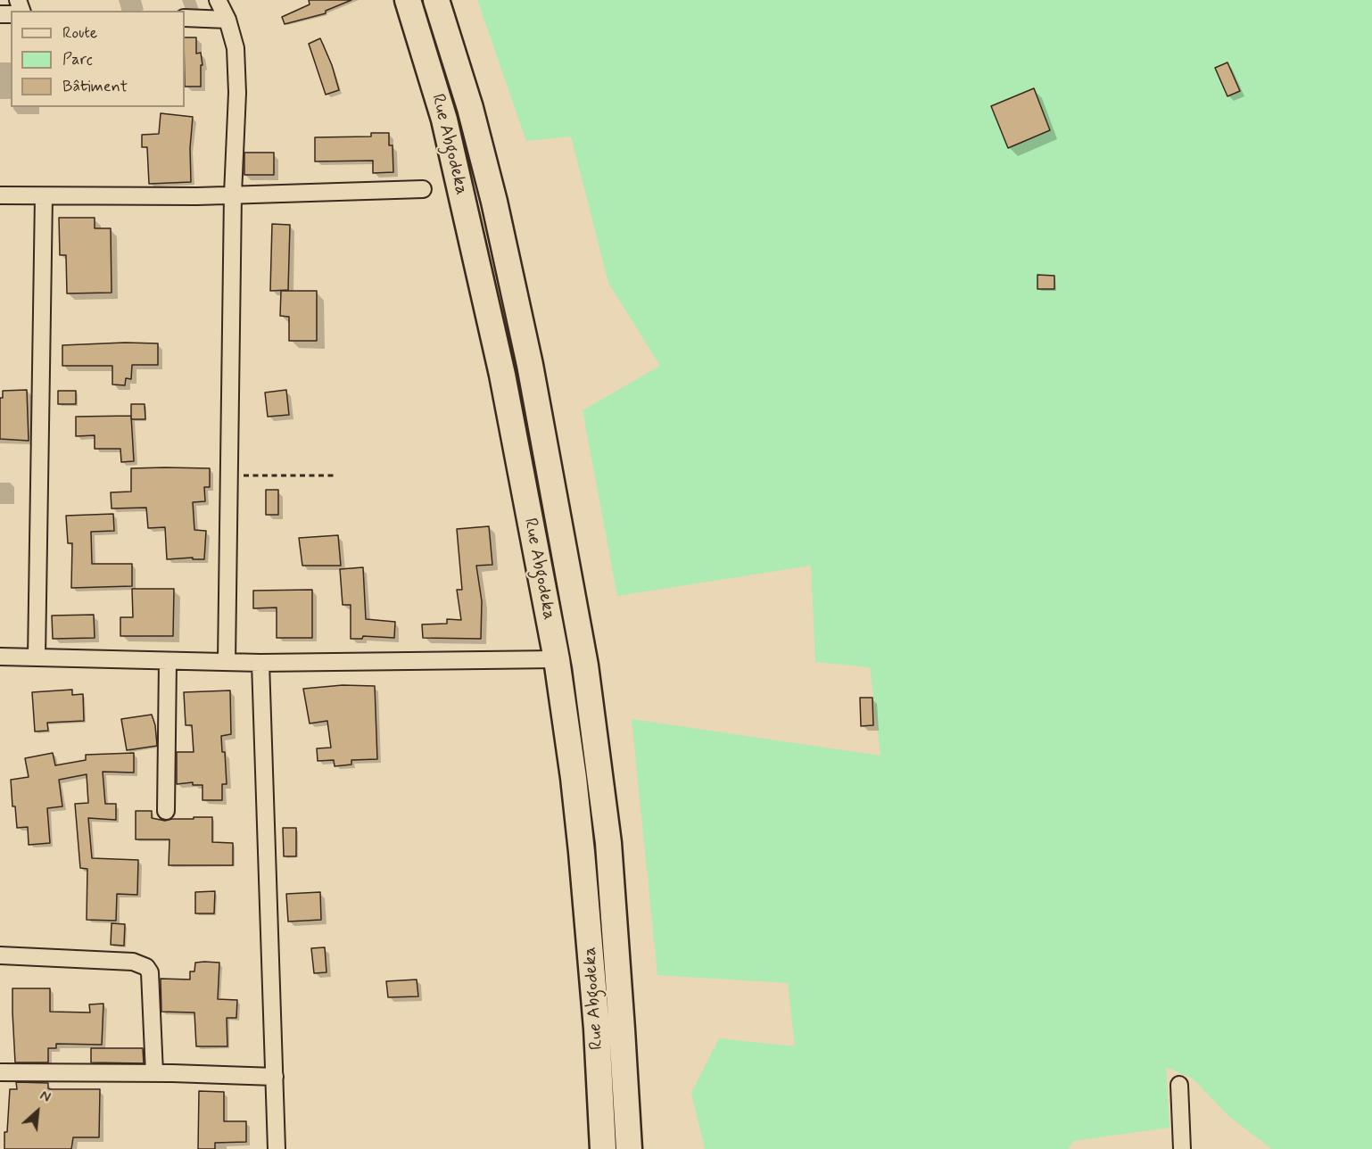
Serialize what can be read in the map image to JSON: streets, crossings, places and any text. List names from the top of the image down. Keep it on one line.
{"streets":{"main road":["Rue Abgodeka"]},"legend":["Route","Parc","Bâtiment"],"north":"top right"}
